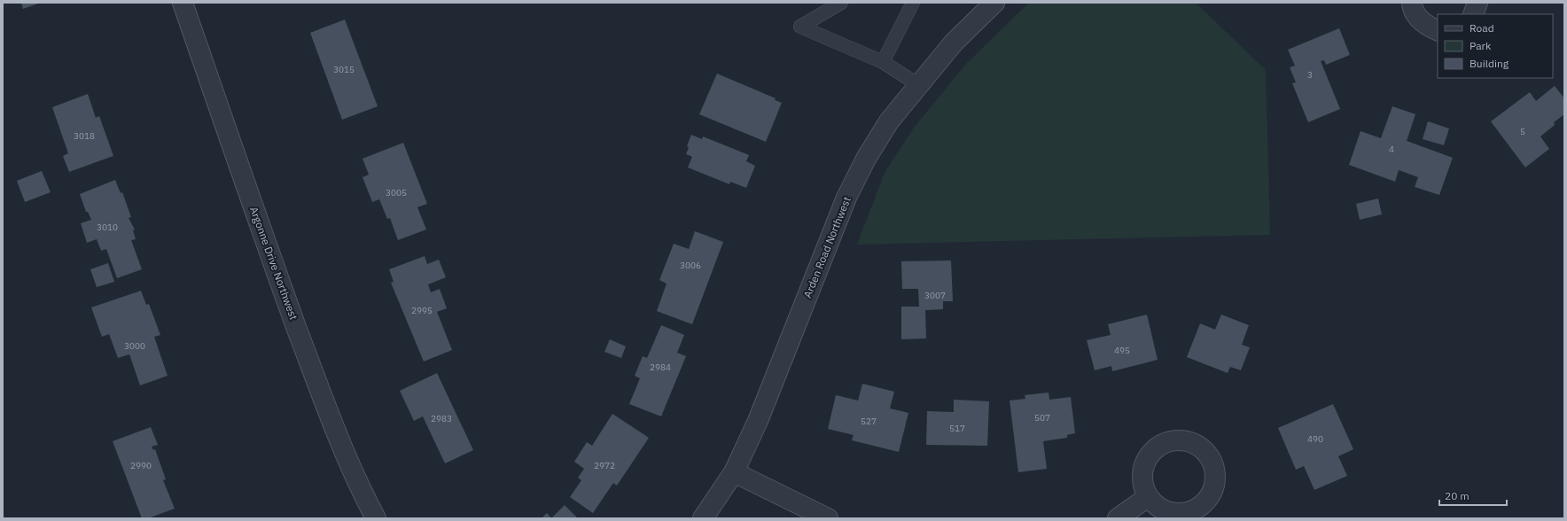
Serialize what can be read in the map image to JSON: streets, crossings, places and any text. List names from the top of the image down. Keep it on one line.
{"streets":{"street":["Arden Road Northwest","Argonne Drive Northwest"]},"house_numbers":["3015","3","5","3018","4","3005","3010","3006","3007","2995","3000","495","2984","507","2983","527","517","490","2990","2972"],"legend":["Road","Park","Building"],"scale_bar":"20 m"}
